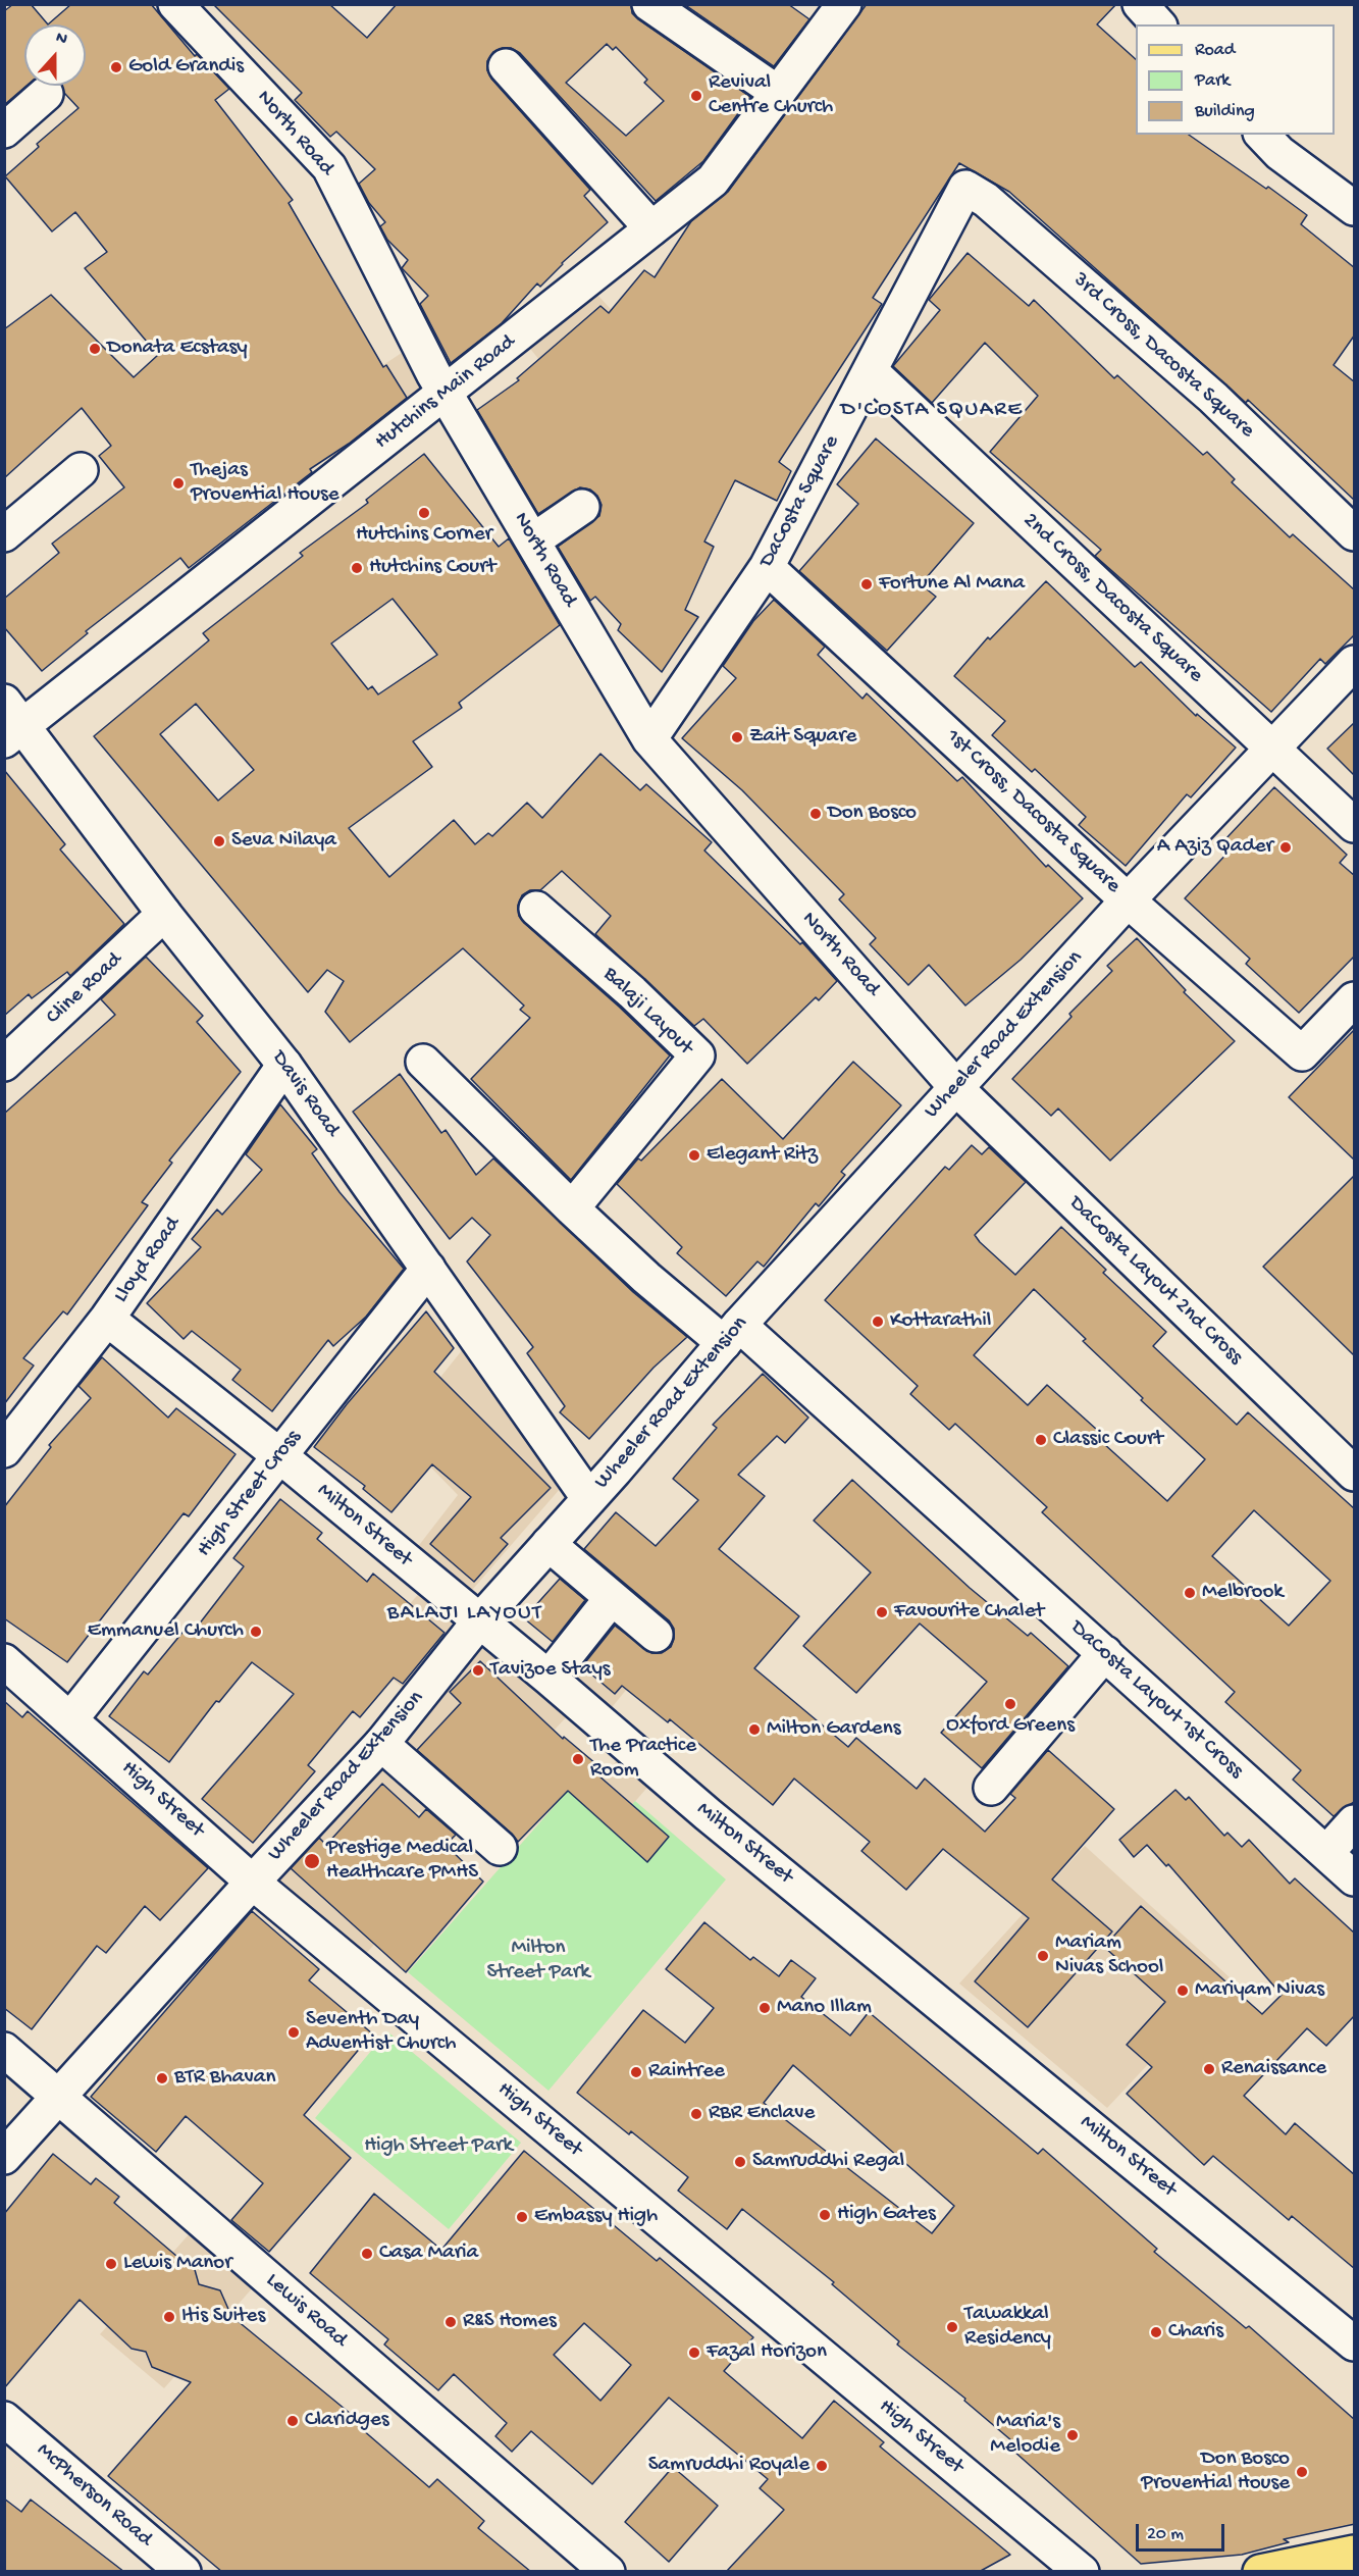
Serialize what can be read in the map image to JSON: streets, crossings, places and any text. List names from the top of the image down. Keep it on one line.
{"streets":{"street":["North Road","3rd Cross, Dacosta Square","Hutchins Main Road","DaCosta Square","2nd Cross, Dacosta Square","1st Cross, Dacosta Square","Cline Road","Balaji Layout","Wheeler Road Extension","Davis Road","Lloyd Road","DaCosta Layout 2nd Cross","High Street Cross","Milton Street","DaCosta Layout 1st Cross","High Street","Lewis Road","McPherson Road"]},"crossings":[["North Road","Hutchins Main Road"],["North Road","DaCosta Square"],["North Road","Wheeler Road Extension"],["North Road","DaCosta Layout 2nd Cross"],["3rd Cross, Dacosta Square","DaCosta Square"],["Hutchins Main Road","Davis Road"],["DaCosta Square","2nd Cross, Dacosta Square"],["DaCosta Square","1st Cross, Dacosta Square"],["2nd Cross, Dacosta Square","Wheeler Road Extension"],["1st Cross, Dacosta Square","Wheeler Road Extension"],["Cline Road","Davis Road"],["Wheeler Road Extension","Davis Road"],["Wheeler Road Extension","DaCosta Layout 2nd Cross"],["Wheeler Road Extension","Milton Street"],["Wheeler Road Extension","DaCosta Layout 1st Cross"],["Wheeler Road Extension","High Street"],["Wheeler Road Extension","Lewis Road"],["Davis Road","Lloyd Road"],["Davis Road","High Street Cross"],["Lloyd Road","Milton Street"],["High Street Cross","Milton Street"],["High Street Cross","High Street"]],"districts":["D'COSTA SQUARE","BALAJI LAYOUT"],"parks":["Milton Street Park","High Street Park"],"places":["Gold Grandis","Revival Centre Church","Donata Ecstasy","Thejas Provential House","Hutchins Corner","Hutchins Court","Fortune Al Mana","Zait Square","Don Bosco","Seva Nilaya","A Aziz Qader","Elegant Ritz","Kottarathil","Classic Court","Melbrook","Favourite Chalet","Emmanuel Church","Tavizoe Stays","Oxford Greens","Milton Gardens","The Practice Room","Prestige Medical Healthcare PMHS","Mariam Nivas School","Mariyam Nivas","Mano Illam","Seventh Day Adventist Church","Renaissance","Raintree","BTR Bhavan","RBR Enclave","Samruddhi Regal","High Gates","Embassy High","Casa Maria","Lewis Manor","Itis Suites","R&S Homes","Tawakkal Residency","Charis","Fazal Horizon","Claridges","Maria's Melodie","Samruddhi Royale","Don Bosco Provential House"],"legend":["Road","Park","Building"],"scale_bar":"20 m","north":"top"}
